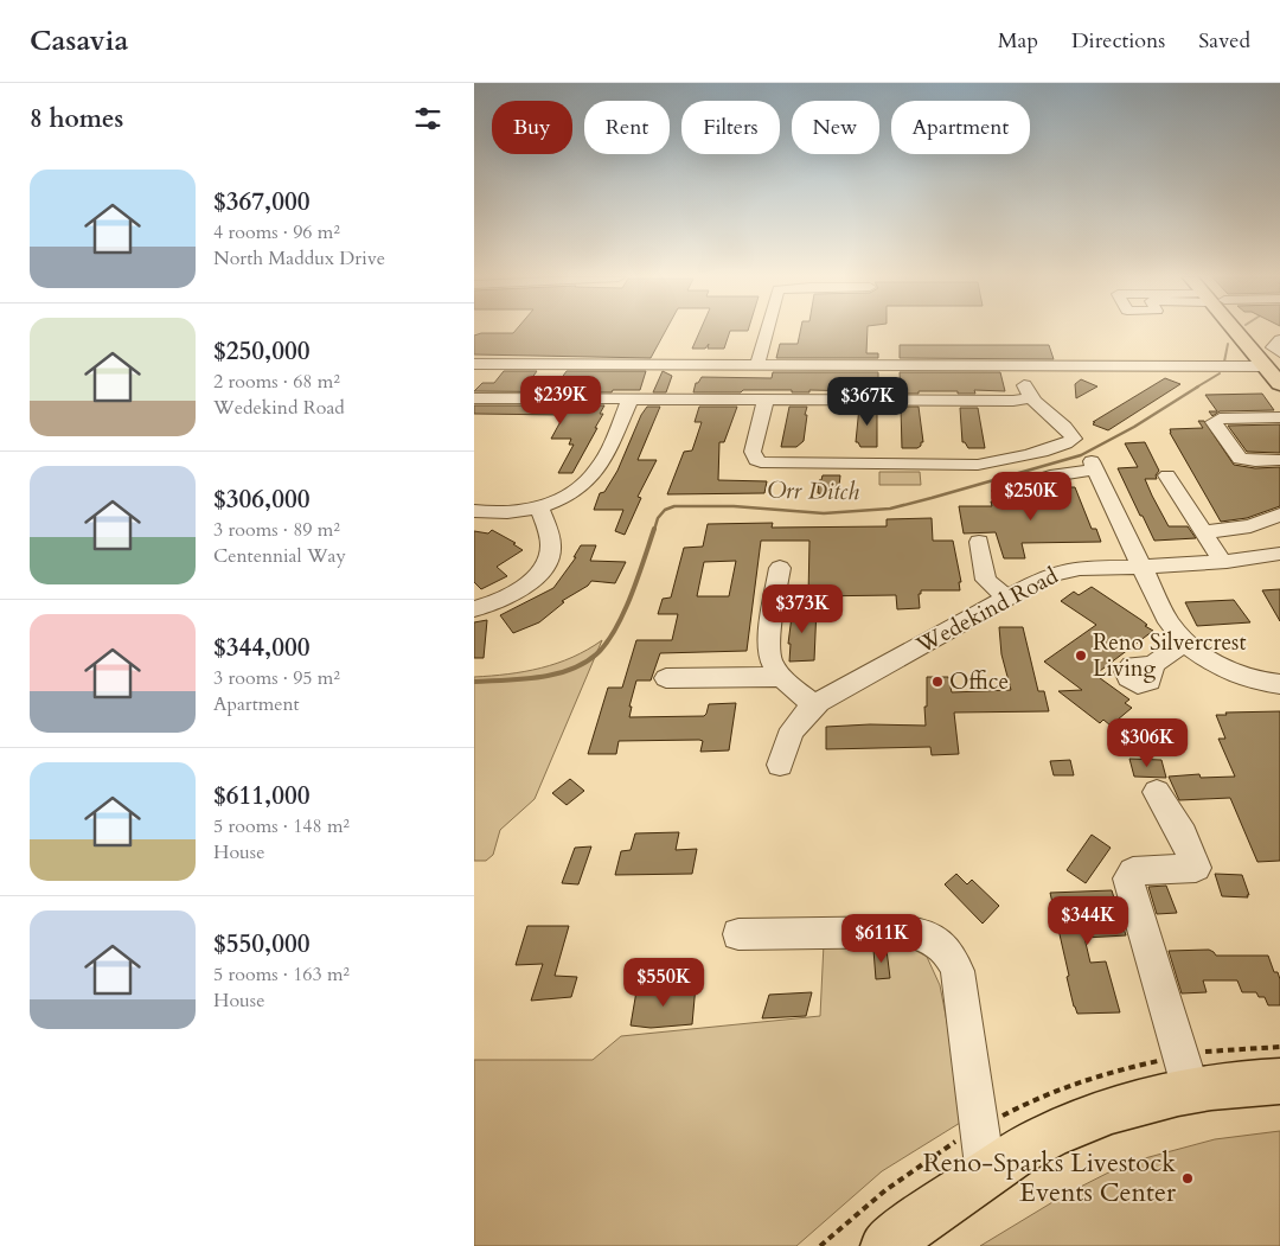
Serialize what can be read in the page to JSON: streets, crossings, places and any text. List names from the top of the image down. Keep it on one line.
{"streets":{"street":["Wedekind Road"]},"water":["Orr Ditch"],"places":["Reno Silvercrest Living","Office","Reno-Sparks Livestock Events Center"],"page":{"header":"Casavia","nav":["Map","Directions","Saved"],"heading":"8 homes","chip":["Buy","Rent","Filters","New","Apartment"],"list":[{"name":"$367,000","note":"4 rooms · 96 m² · North Maddux Drive"},{"name":"$250,000","note":"2 rooms · 68 m² · Wedekind Road"},{"name":"$306,000","note":"3 rooms · 89 m² · Centennial Way"},{"name":"$344,000","note":"3 rooms · 95 m² · Apartment"},{"name":"$611,000","note":"5 rooms · 148 m² · House"},{"name":"$550,000","note":"5 rooms · 163 m² · House"}],"price":["$239K","$367K","$250K","$373K","$306K","$344K","$611K","$550K"]}}
